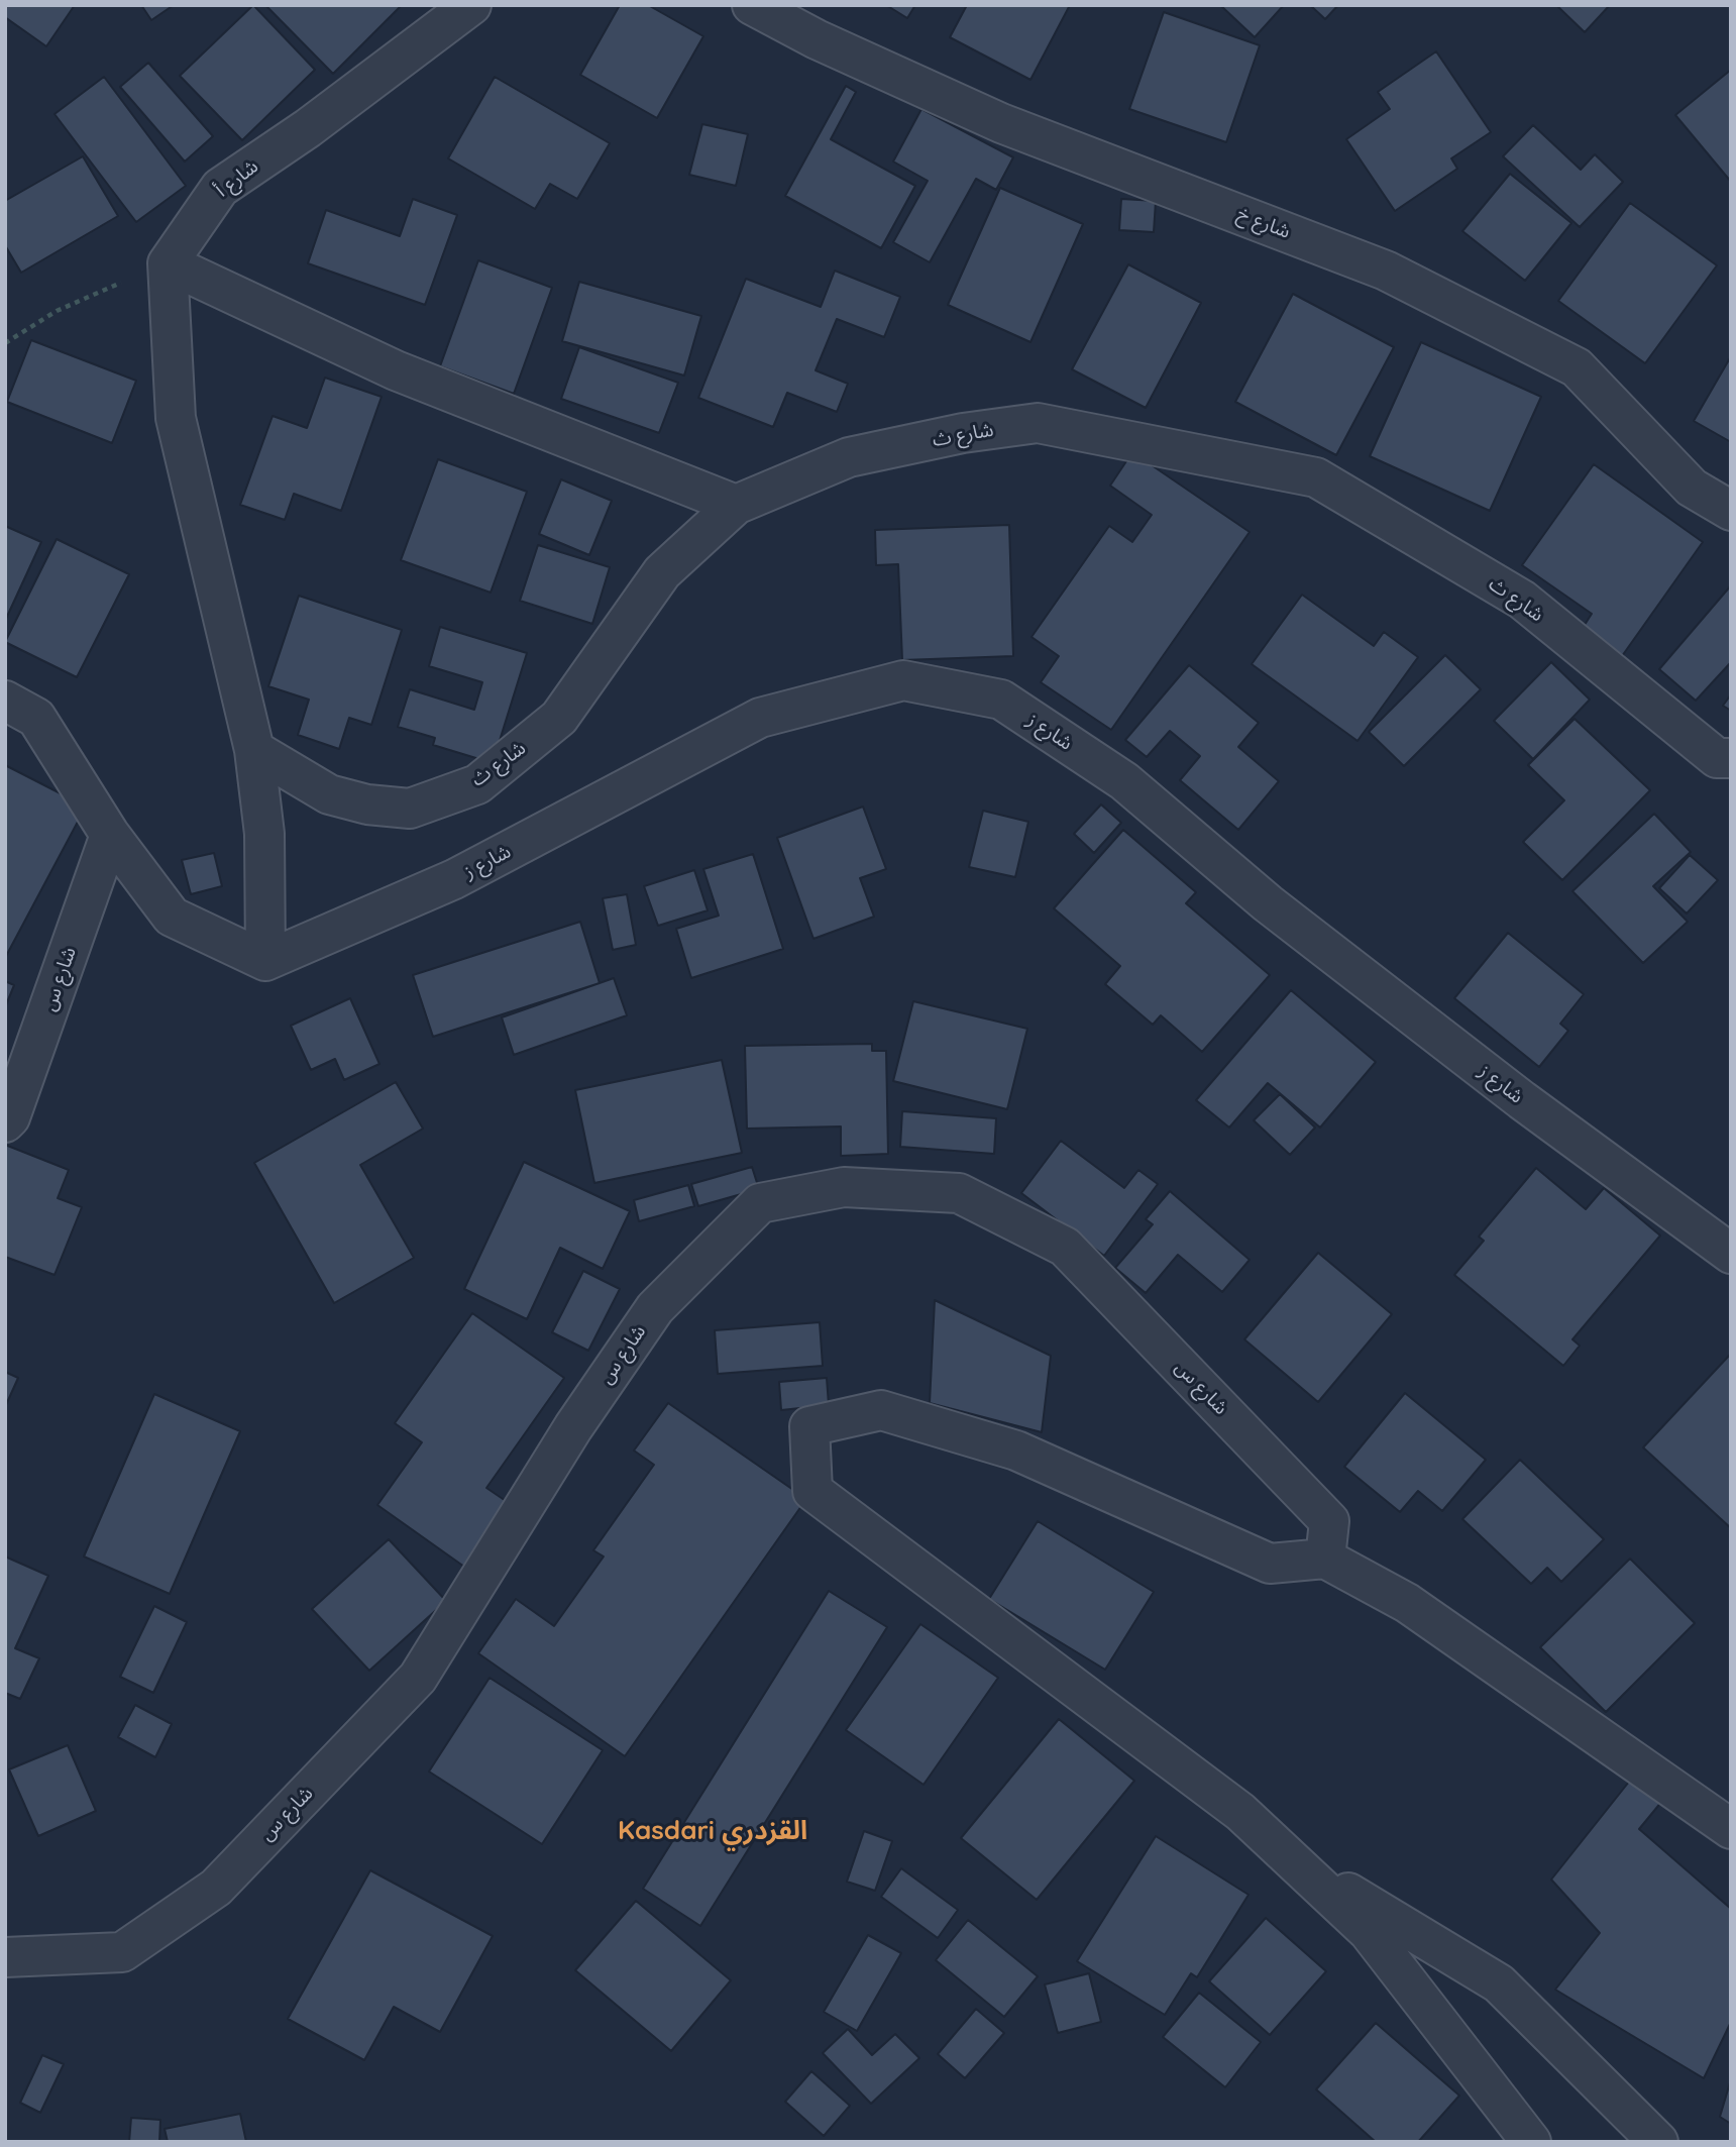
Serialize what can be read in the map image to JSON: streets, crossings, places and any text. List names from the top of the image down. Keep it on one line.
{"streets":{"street":["شارع أ","شارع خ","شارع ث","شارع ﺯ","شارع ﺱ"]},"districts":["Kasdari القزدري"]}
